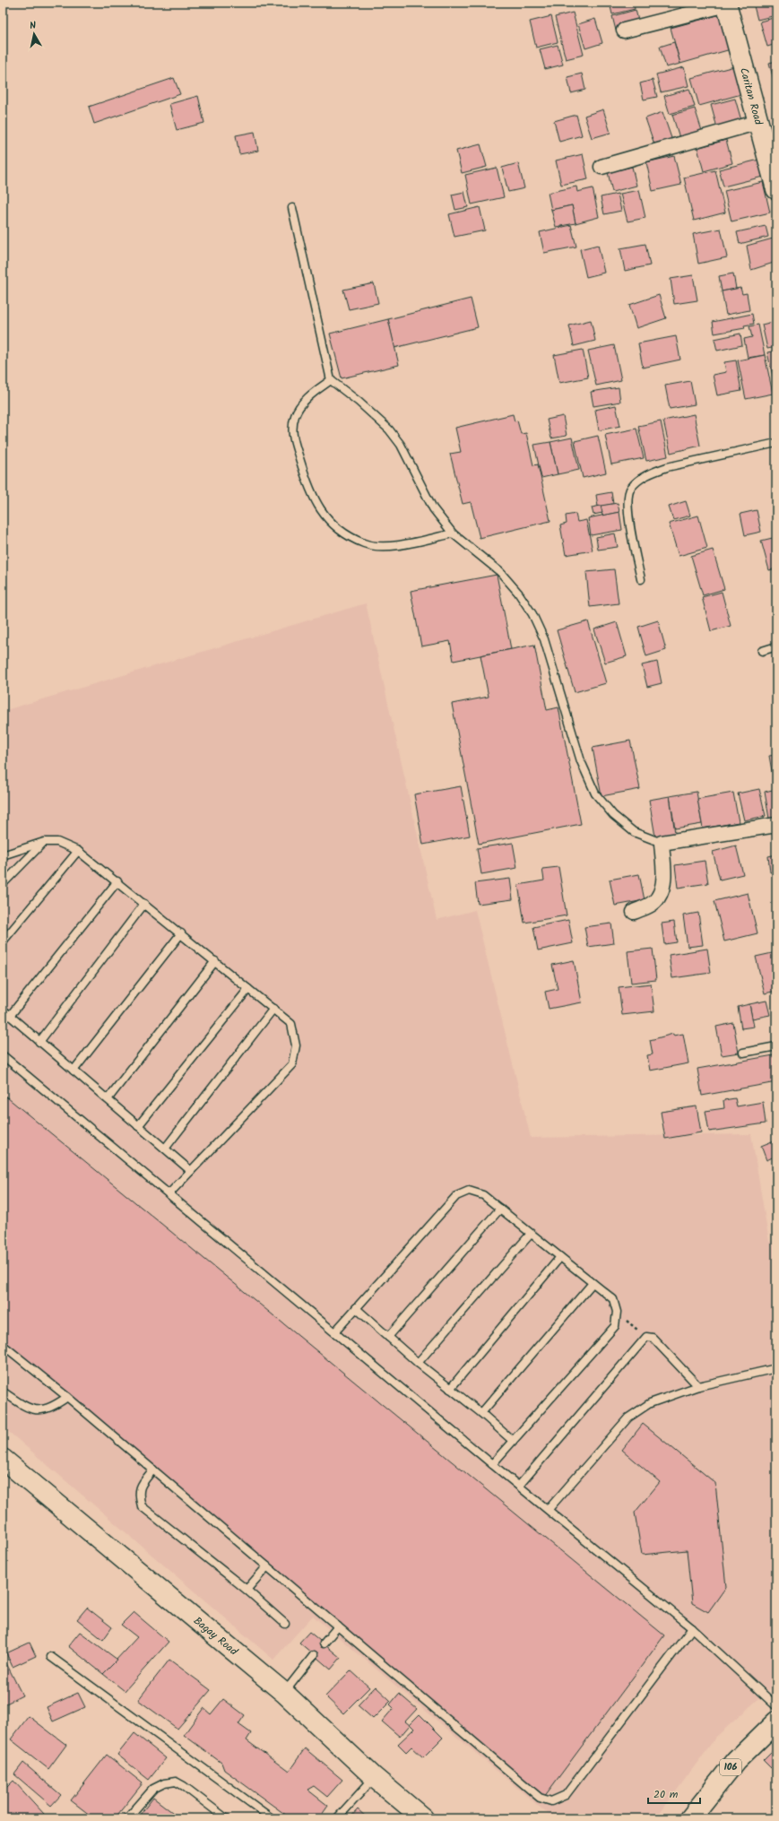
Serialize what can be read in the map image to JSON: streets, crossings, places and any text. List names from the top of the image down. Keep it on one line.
{"streets":{"main road":["Caritan Road","Bagay Road","106"]},"scale_bar":"20 m","north":"top"}
